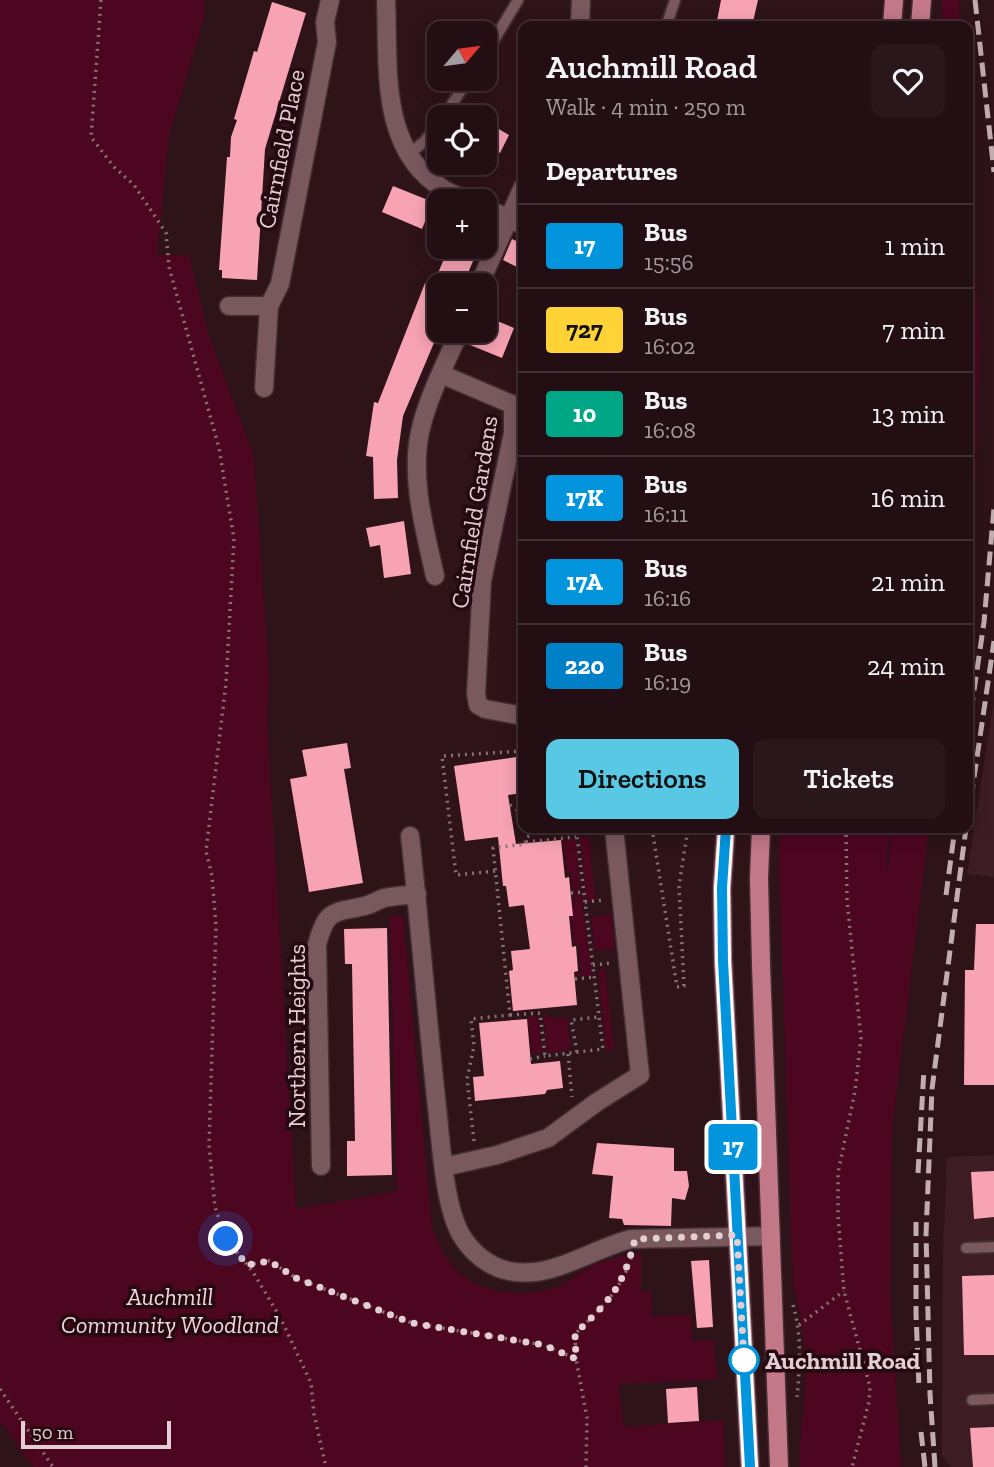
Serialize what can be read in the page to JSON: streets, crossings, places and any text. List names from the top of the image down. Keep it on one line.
{"streets":{"street":["Cairnfield Place","Cairnfield Gardens","Northern Heights"]},"parks":["Auchmill Community Woodland"],"places":["Auchmill Road"],"lines":["bus line 17"],"scale_bar":"50 m","north":"top right","page":{"on_map":"17","map_buttons":["+","−"],"heading":[["Auchmill Road","Walk · 4 min · 250 m"],"Departures"],"list":[{"mark":"17","name":"Bus","note":"15:56","value":"1 min"},{"mark":"727","name":"Bus","note":"16:02","value":"7 min"},{"mark":"10","name":"Bus","note":"16:08","value":"13 min"},{"mark":"17K","name":"Bus","note":"16:11","value":"16 min"},{"mark":"17A","name":"Bus","note":"16:16","value":"21 min"},{"mark":"220","name":"Bus","note":"16:19","value":"24 min"}],"buttons":["Directions","Tickets"],"scale":"50 m"}}
